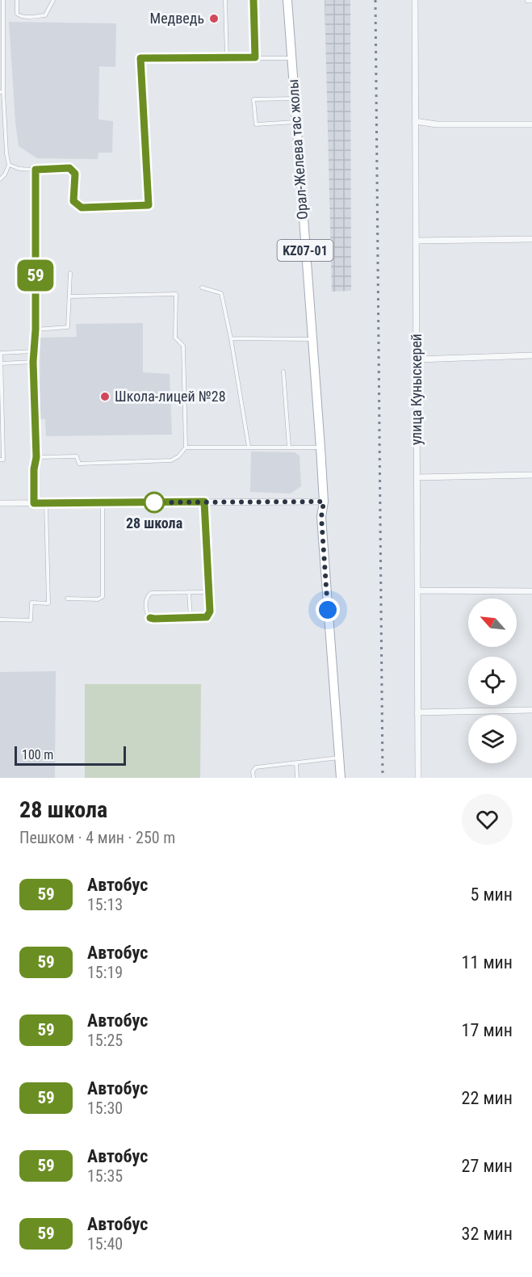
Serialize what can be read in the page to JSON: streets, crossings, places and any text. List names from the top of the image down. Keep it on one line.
{"streets":{"main road":["Орал-Желева тас жолы","KZ07-01"],"street":["улица Куныскерей"]},"crossings":[["Орал-Желева тас жолы","KZ07-01"]],"places":["Медведь","Школа-лицей №28","28 школа"],"lines":["bus line 59"],"scale_bar":"100 m","north":"top left","page":{"on_map":"59","scale":"100 m","heading":["28 школа","Пешком · 4 мин · 250 m"],"list":[{"mark":"59","name":"Автобус","note":"15:13","value":"5 мин"},{"mark":"59","name":"Автобус","note":"15:19","value":"11 мин"},{"mark":"59","name":"Автобус","note":"15:25","value":"17 мин"},{"mark":"59","name":"Автобус","note":"15:30","value":"22 мин"},{"mark":"59","name":"Автобус","note":"15:35","value":"27 мин"},{"mark":"59","name":"Автобус","note":"15:40","value":"32 мин"}]}}
